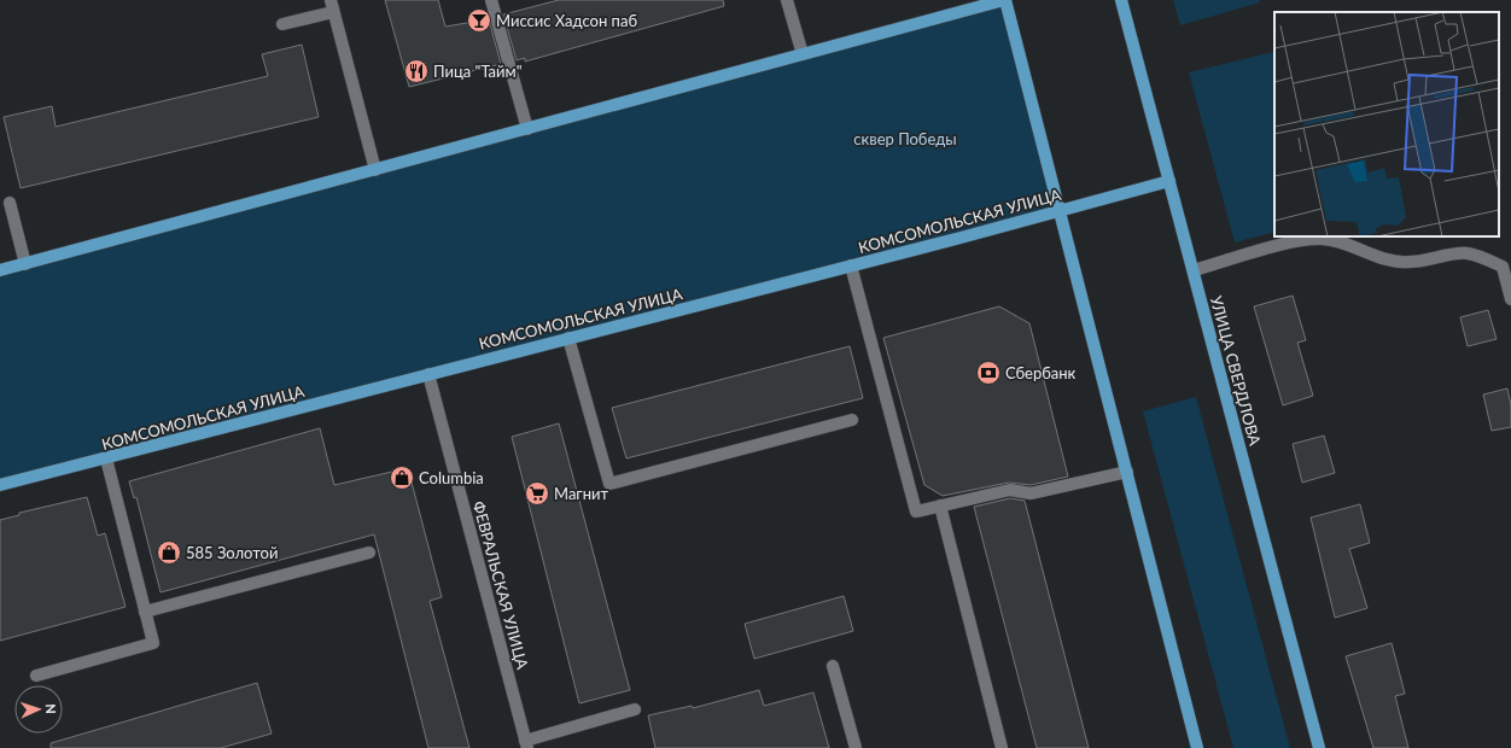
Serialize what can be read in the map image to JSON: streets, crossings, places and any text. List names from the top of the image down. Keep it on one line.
{"streets":{"main road":["КОМСОМОЛЬСКАЯ УЛИЦА","УЛИЦА СВЕРДЛОВА"],"street":["ФЕВРАЛЬСКАЯ УЛИЦА"]},"crossings":[["КОМСОМОЛЬСКАЯ УЛИЦА","УЛИЦА СВЕРДЛОВА"],["КОМСОМОЛЬСКАЯ УЛИЦА","ФЕВРАЛЬСКАЯ УЛИЦА"]],"parks":["сквер Победы"],"places":{"bar":["Миссис Хадсон паб"],"restaurant":["Пица \"Тайм\""],"bank":["Сбербанк"],"shop":["Columbia","585 Золотой"],"supermarket":["Магнит"]},"north":"right"}
